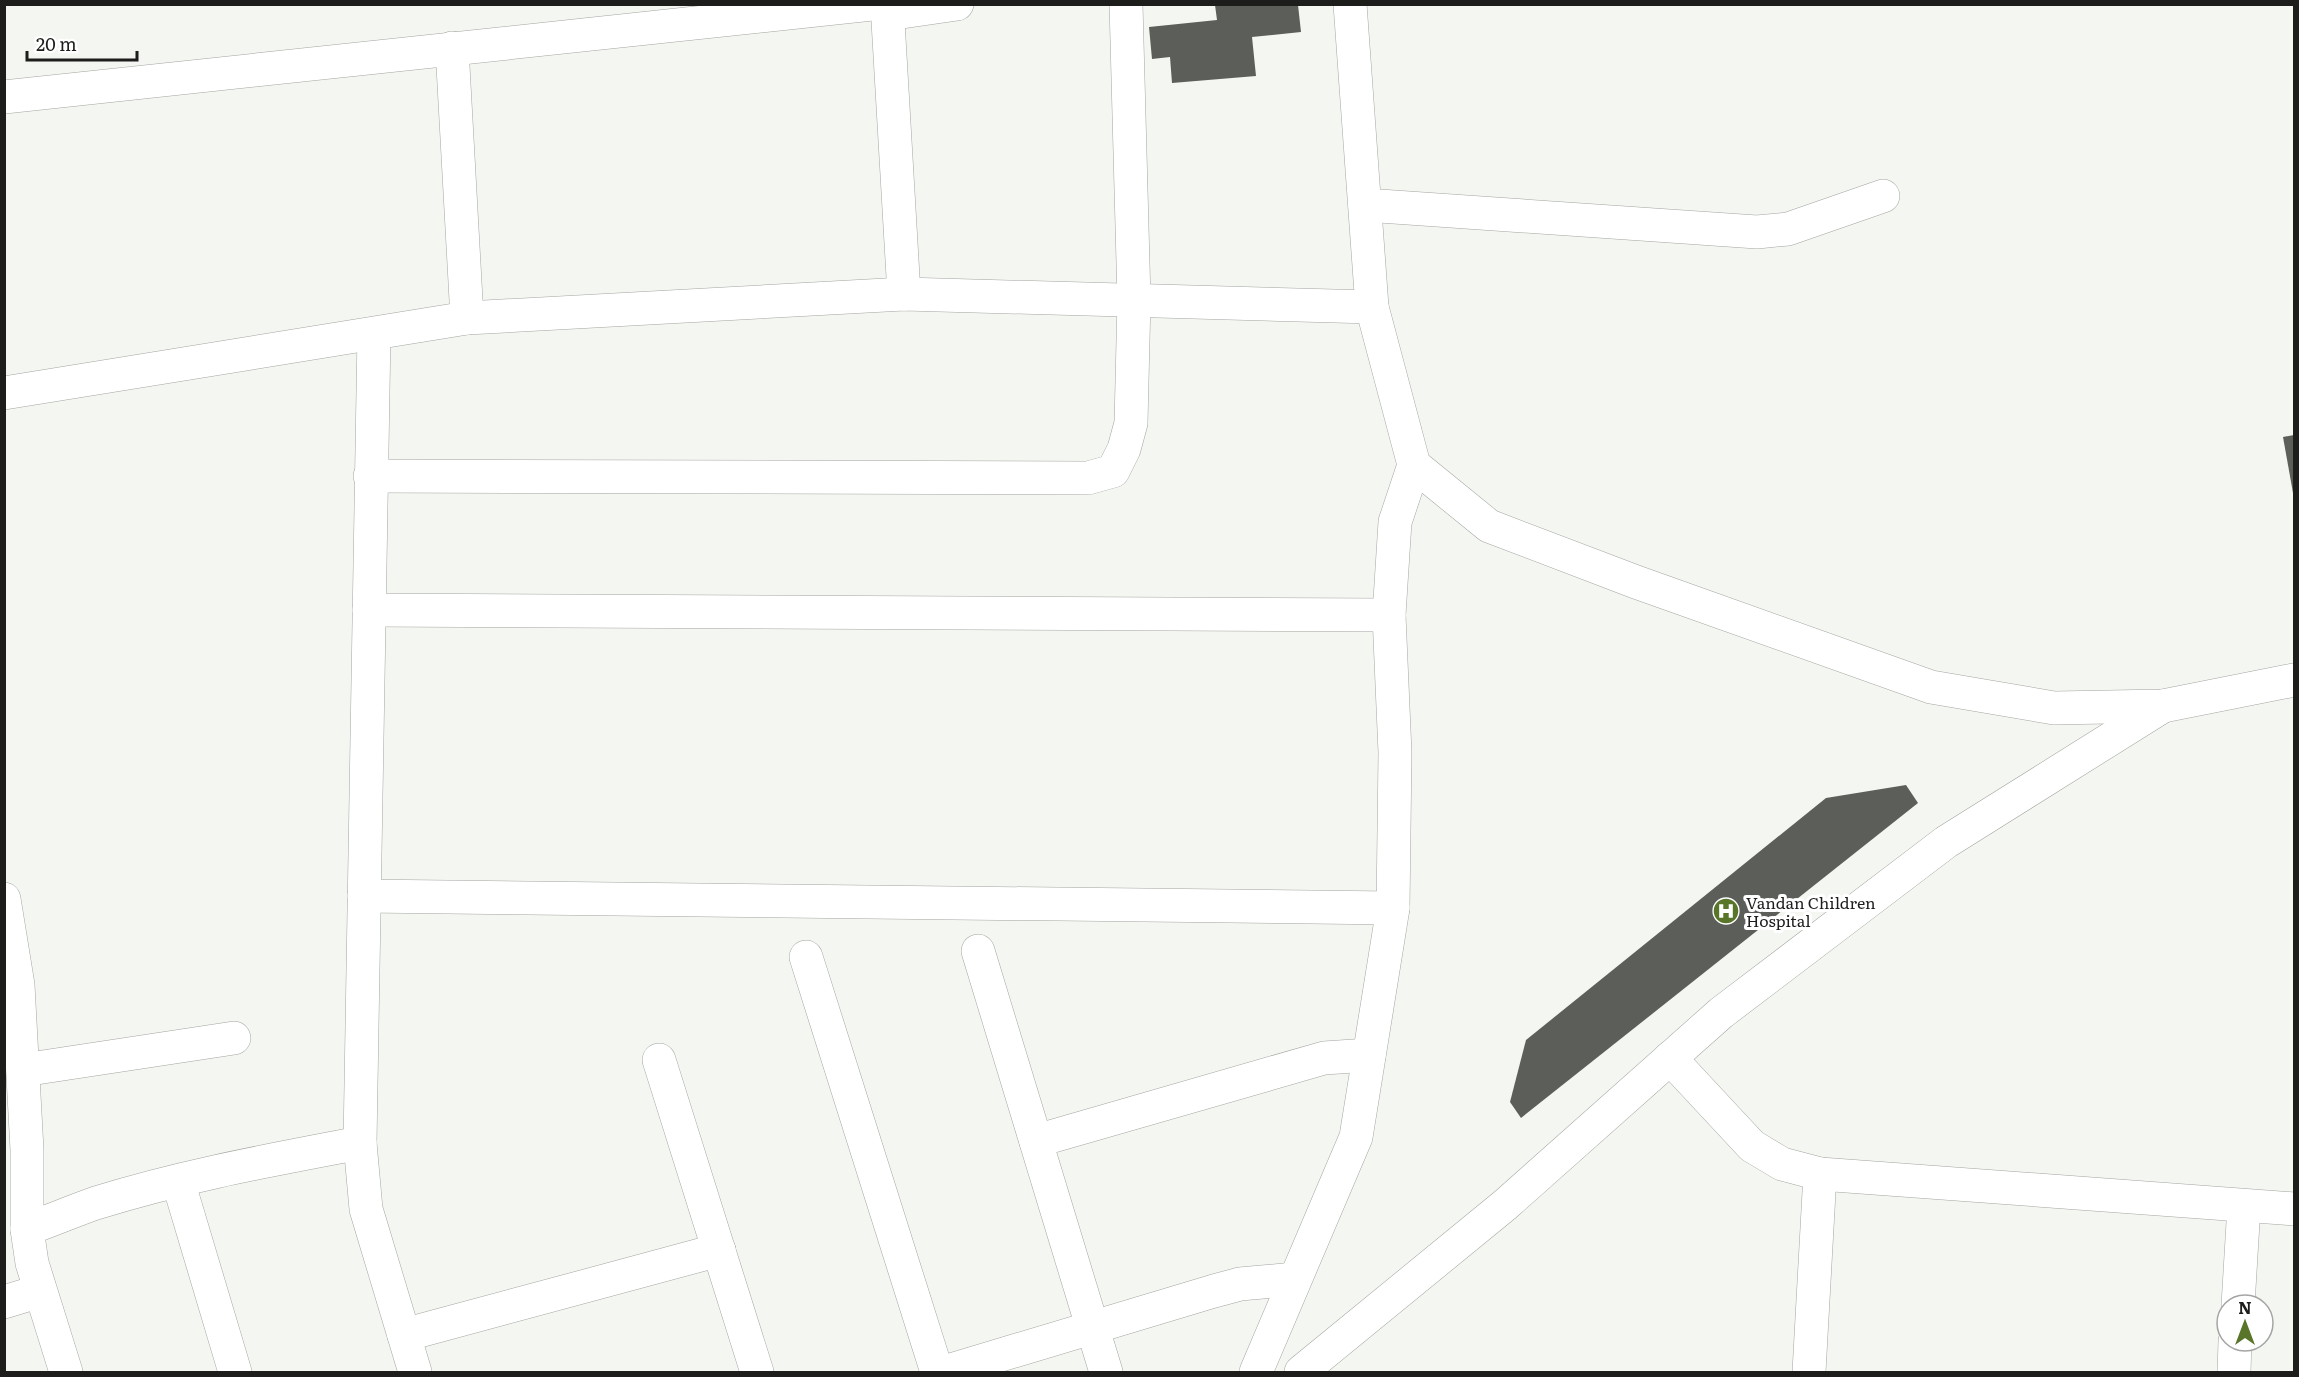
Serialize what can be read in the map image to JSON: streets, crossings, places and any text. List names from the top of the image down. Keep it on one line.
{"places":{"hospital":["Vandan Children Hospital"]},"scale_bar":"20 m","north":"top"}
